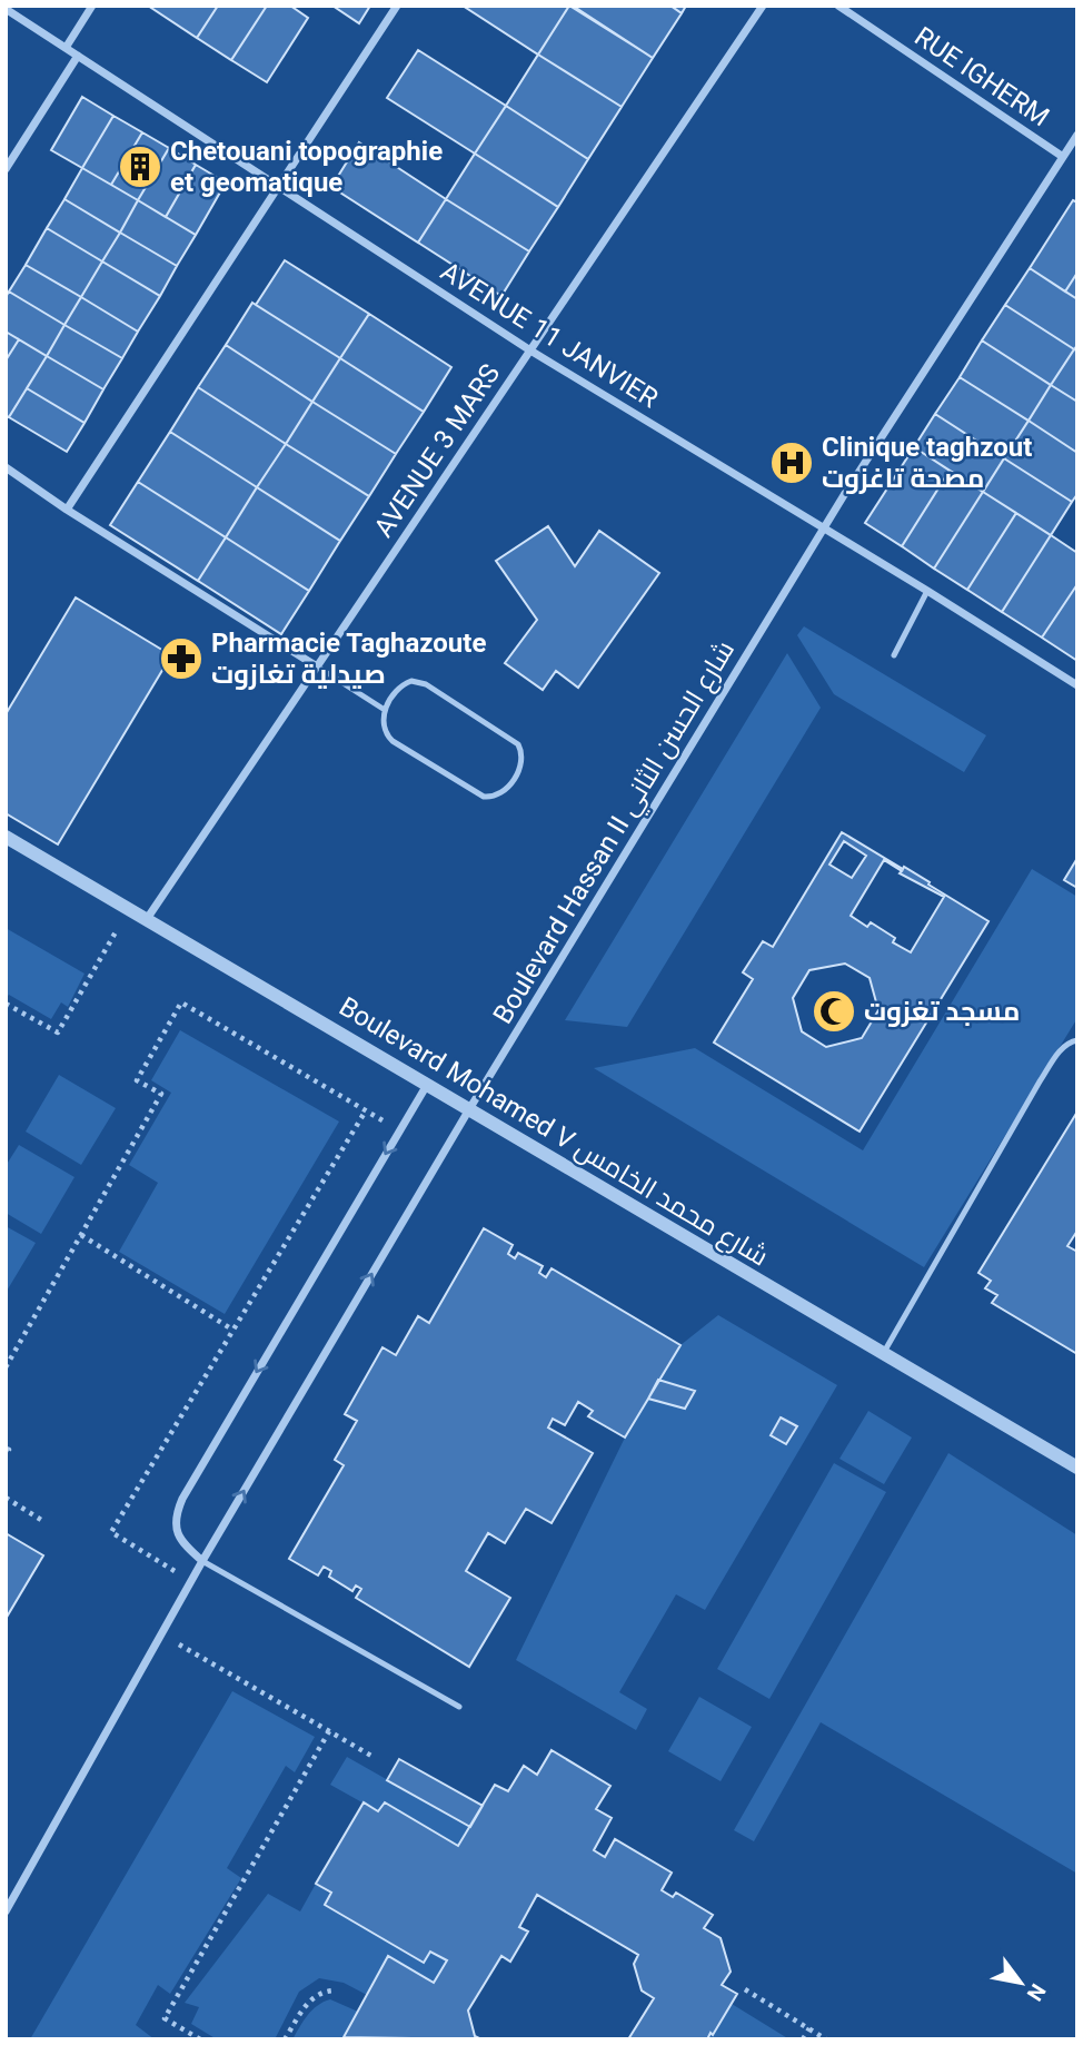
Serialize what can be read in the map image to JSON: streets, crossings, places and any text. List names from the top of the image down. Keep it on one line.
{"streets":{"street":["RUE IGHERM","AVENUE 11 JANVIER","AVENUE 3 MARS","Boulevard Hassan II شارع الحسن الثاني","Boulevard Mohamed V شارع محمد الخامس"]},"crossings":[["RUE IGHERM","Boulevard Hassan II شارع الحسن الثاني"],["AVENUE 11 JANVIER","AVENUE 3 MARS"],["AVENUE 11 JANVIER","Boulevard Hassan II شارع الحسن الثاني"],["AVENUE 3 MARS","Boulevard Mohamed V شارع محمد الخامس"],["Boulevard Hassan II شارع الحسن الثاني","Boulevard Mohamed V شارع محمد الخامس"]],"places":{"building":["Chetouani topographie et geomatique"],"hospital":["Clinique taghzout مصحة تاغزوت"],"pharmacy":["Pharmacie Taghazoute صيدلية تغازوت"],"mosque":["مسجد تغزوت"]},"north":"bottom right"}
